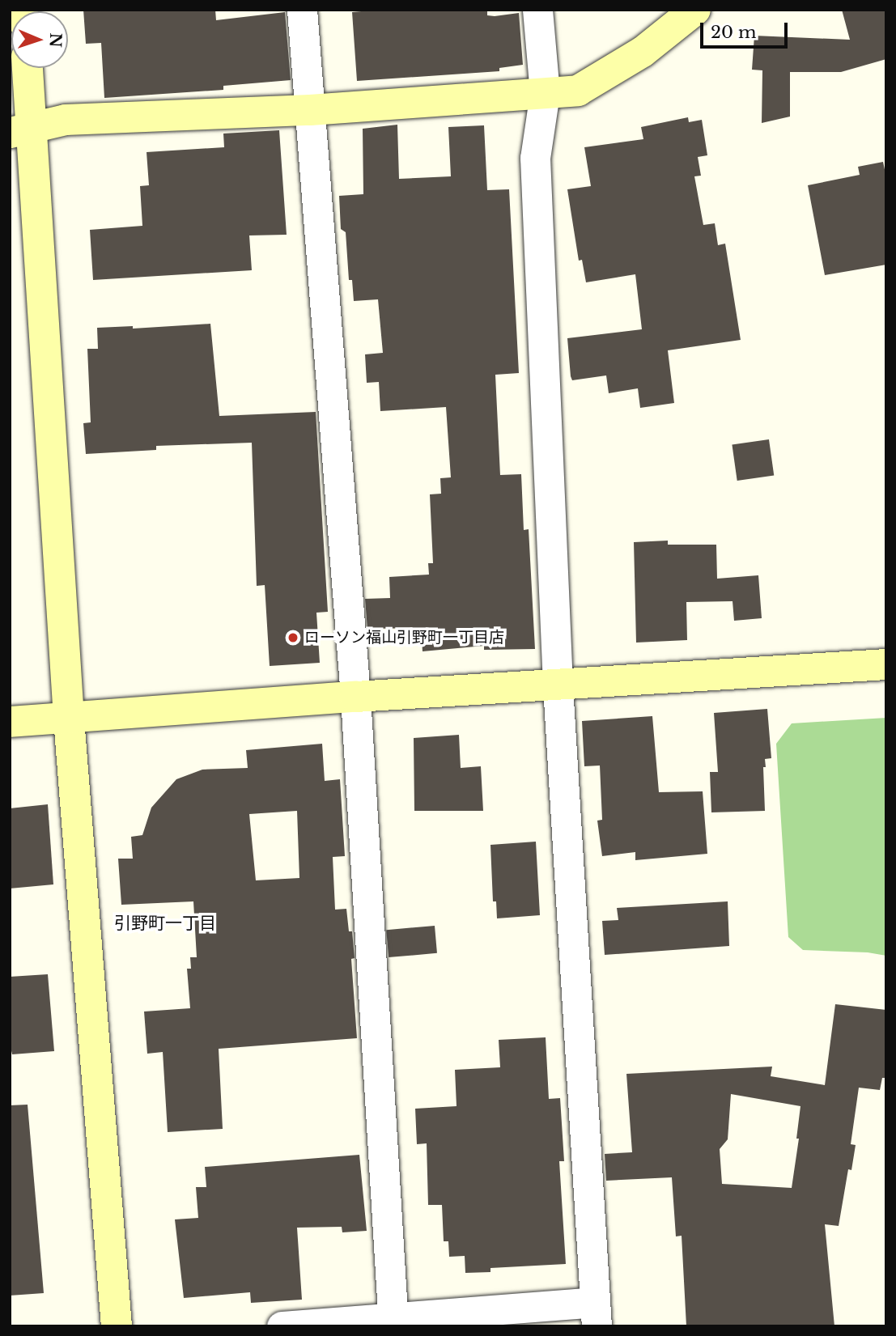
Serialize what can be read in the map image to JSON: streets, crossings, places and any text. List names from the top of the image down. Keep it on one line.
{"districts":["引野町一丁目"],"places":["ローソン福山引野町一丁目店"],"scale_bar":"20 m","north":"right"}
